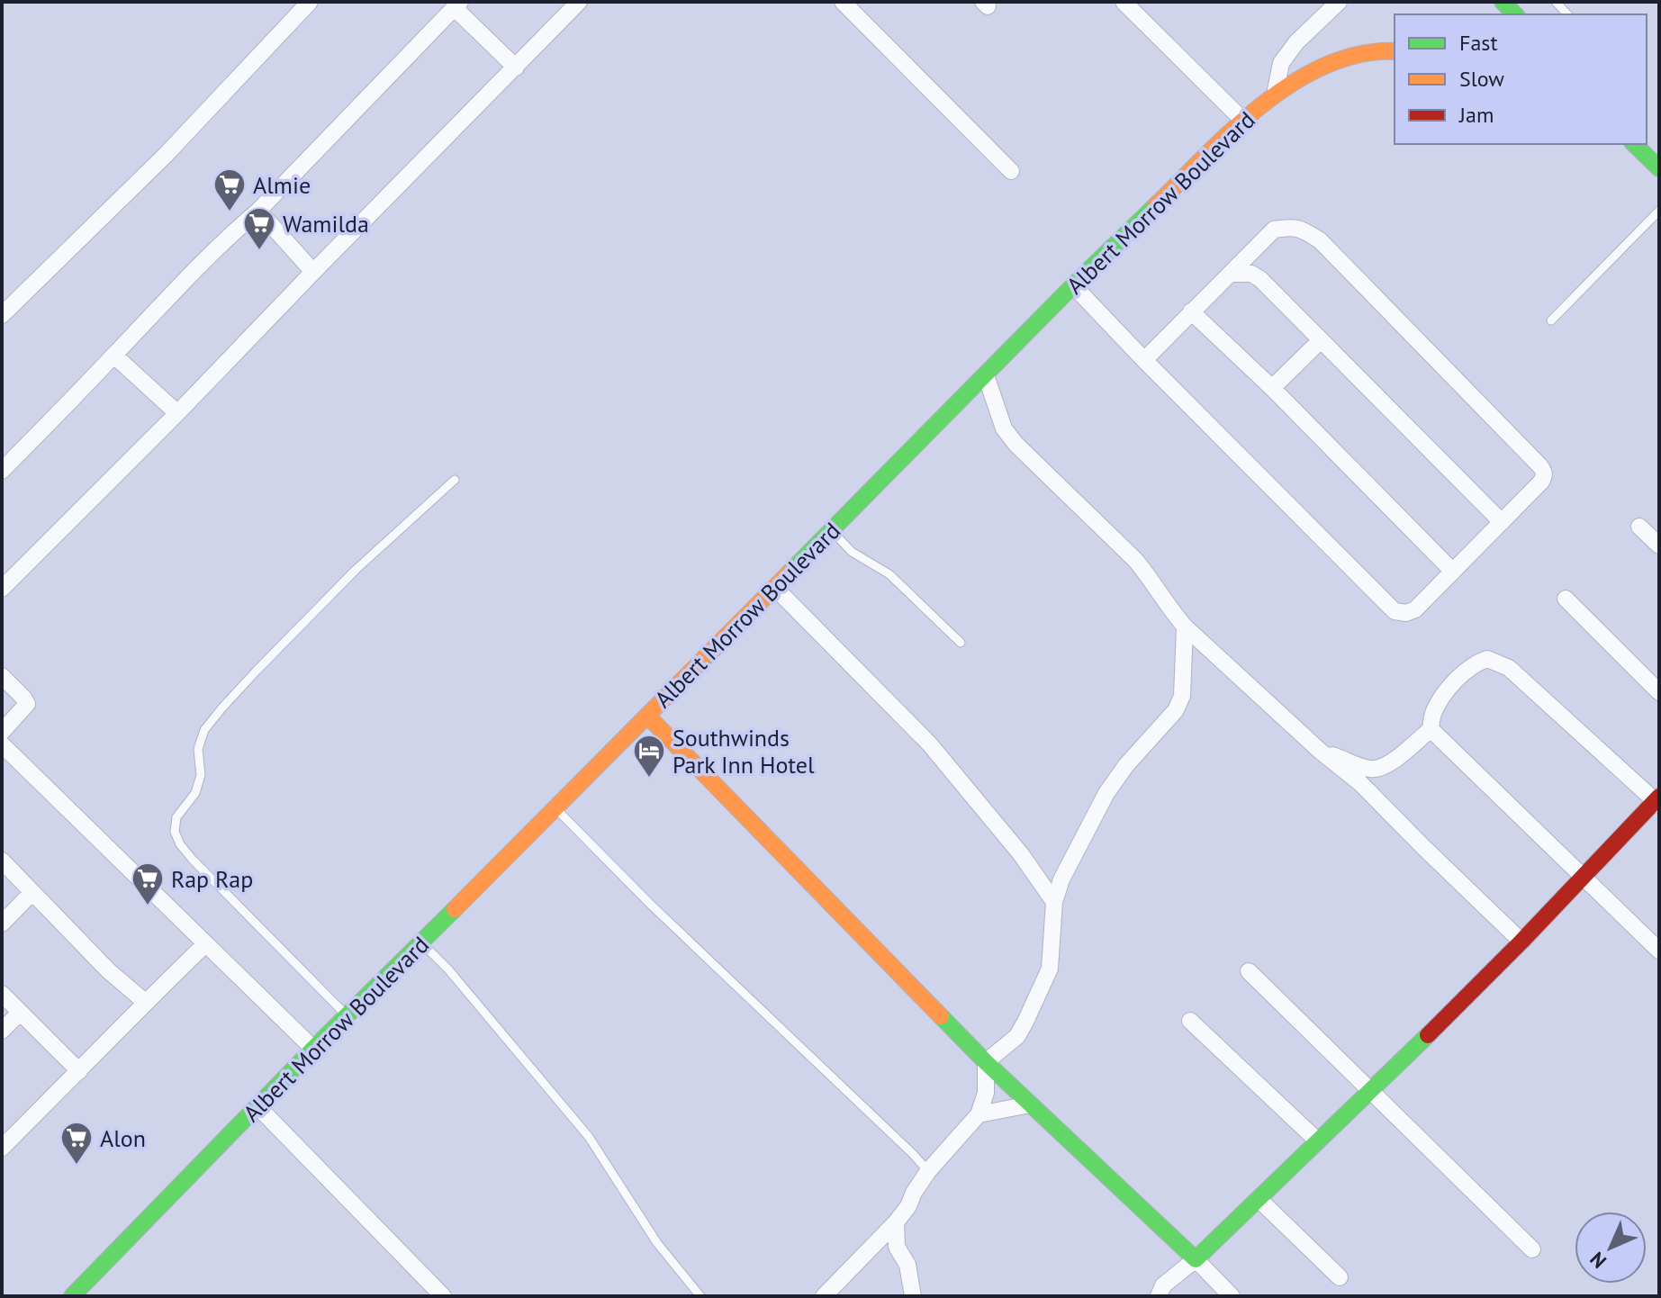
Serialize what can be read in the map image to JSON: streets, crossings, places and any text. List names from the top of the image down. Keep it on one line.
{"streets":{"main road":["Albert Morrow Boulevard"]},"places":{"supermarket":["Almie","Wamilda","Rap Rap","Alon"],"hotel":["Southwinds Park Inn Hotel"]},"legend":["Fast","Slow","Jam"],"north":"bottom left"}
